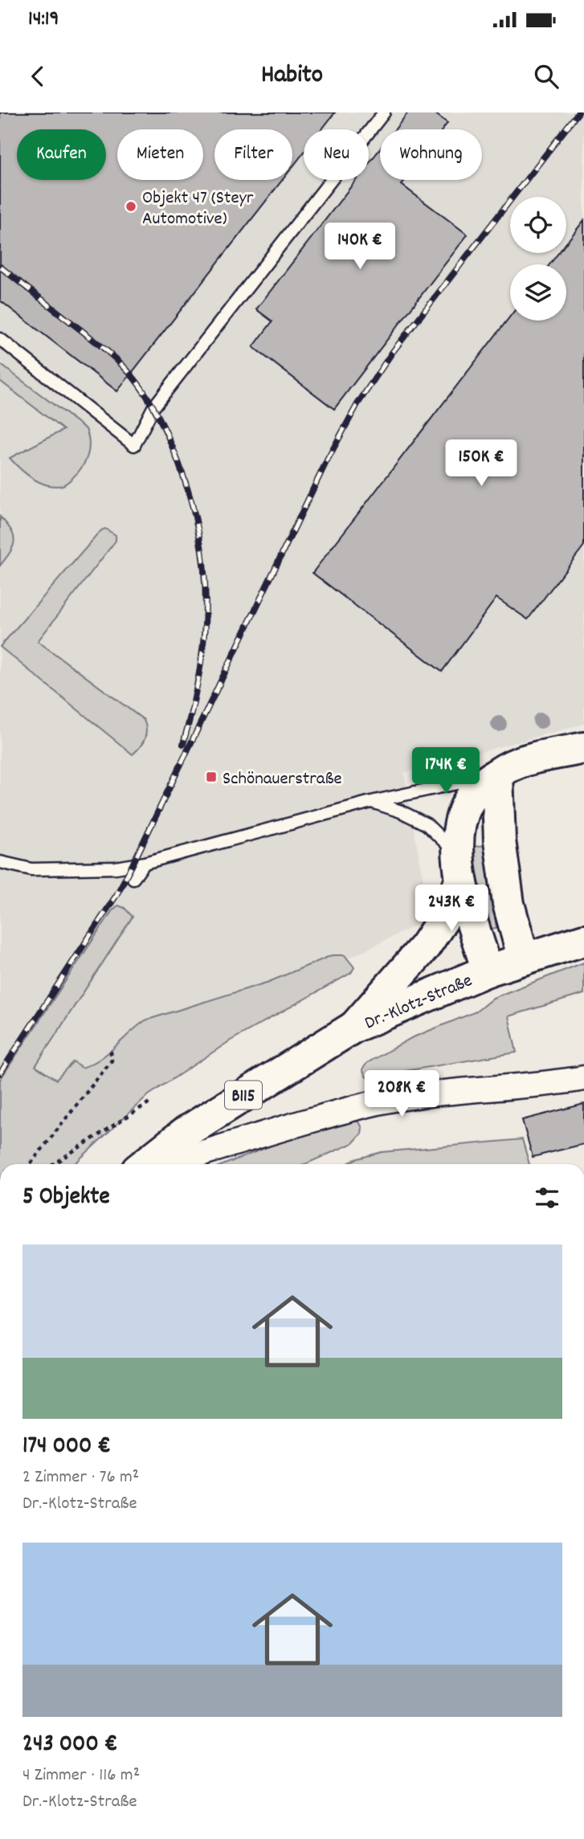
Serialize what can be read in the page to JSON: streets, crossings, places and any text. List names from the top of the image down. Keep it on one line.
{"streets":{"street":["Dr.-Klotz-Straße","B115"]},"crossings":[["Dr.-Klotz-Straße","B115"]],"places":{"other":["Objekt 47 (Steyr Automotive)"],"transit":["Schönauerstraße"]},"page":{"status":"14:19","header":"Habito","chip":["Kaufen","Mieten","Filter","Neu","Wohnung"],"price":["140K €","150K €","174K €","243K €","208K €"],"heading":"5 Objekte","list":[{"name":"174 000 €","note":"2 Zimmer · 76 m² · Dr.-Klotz-Straße"},{"name":"243 000 €","note":"4 Zimmer · 116 m² · Dr.-Klotz-Straße"}]}}
